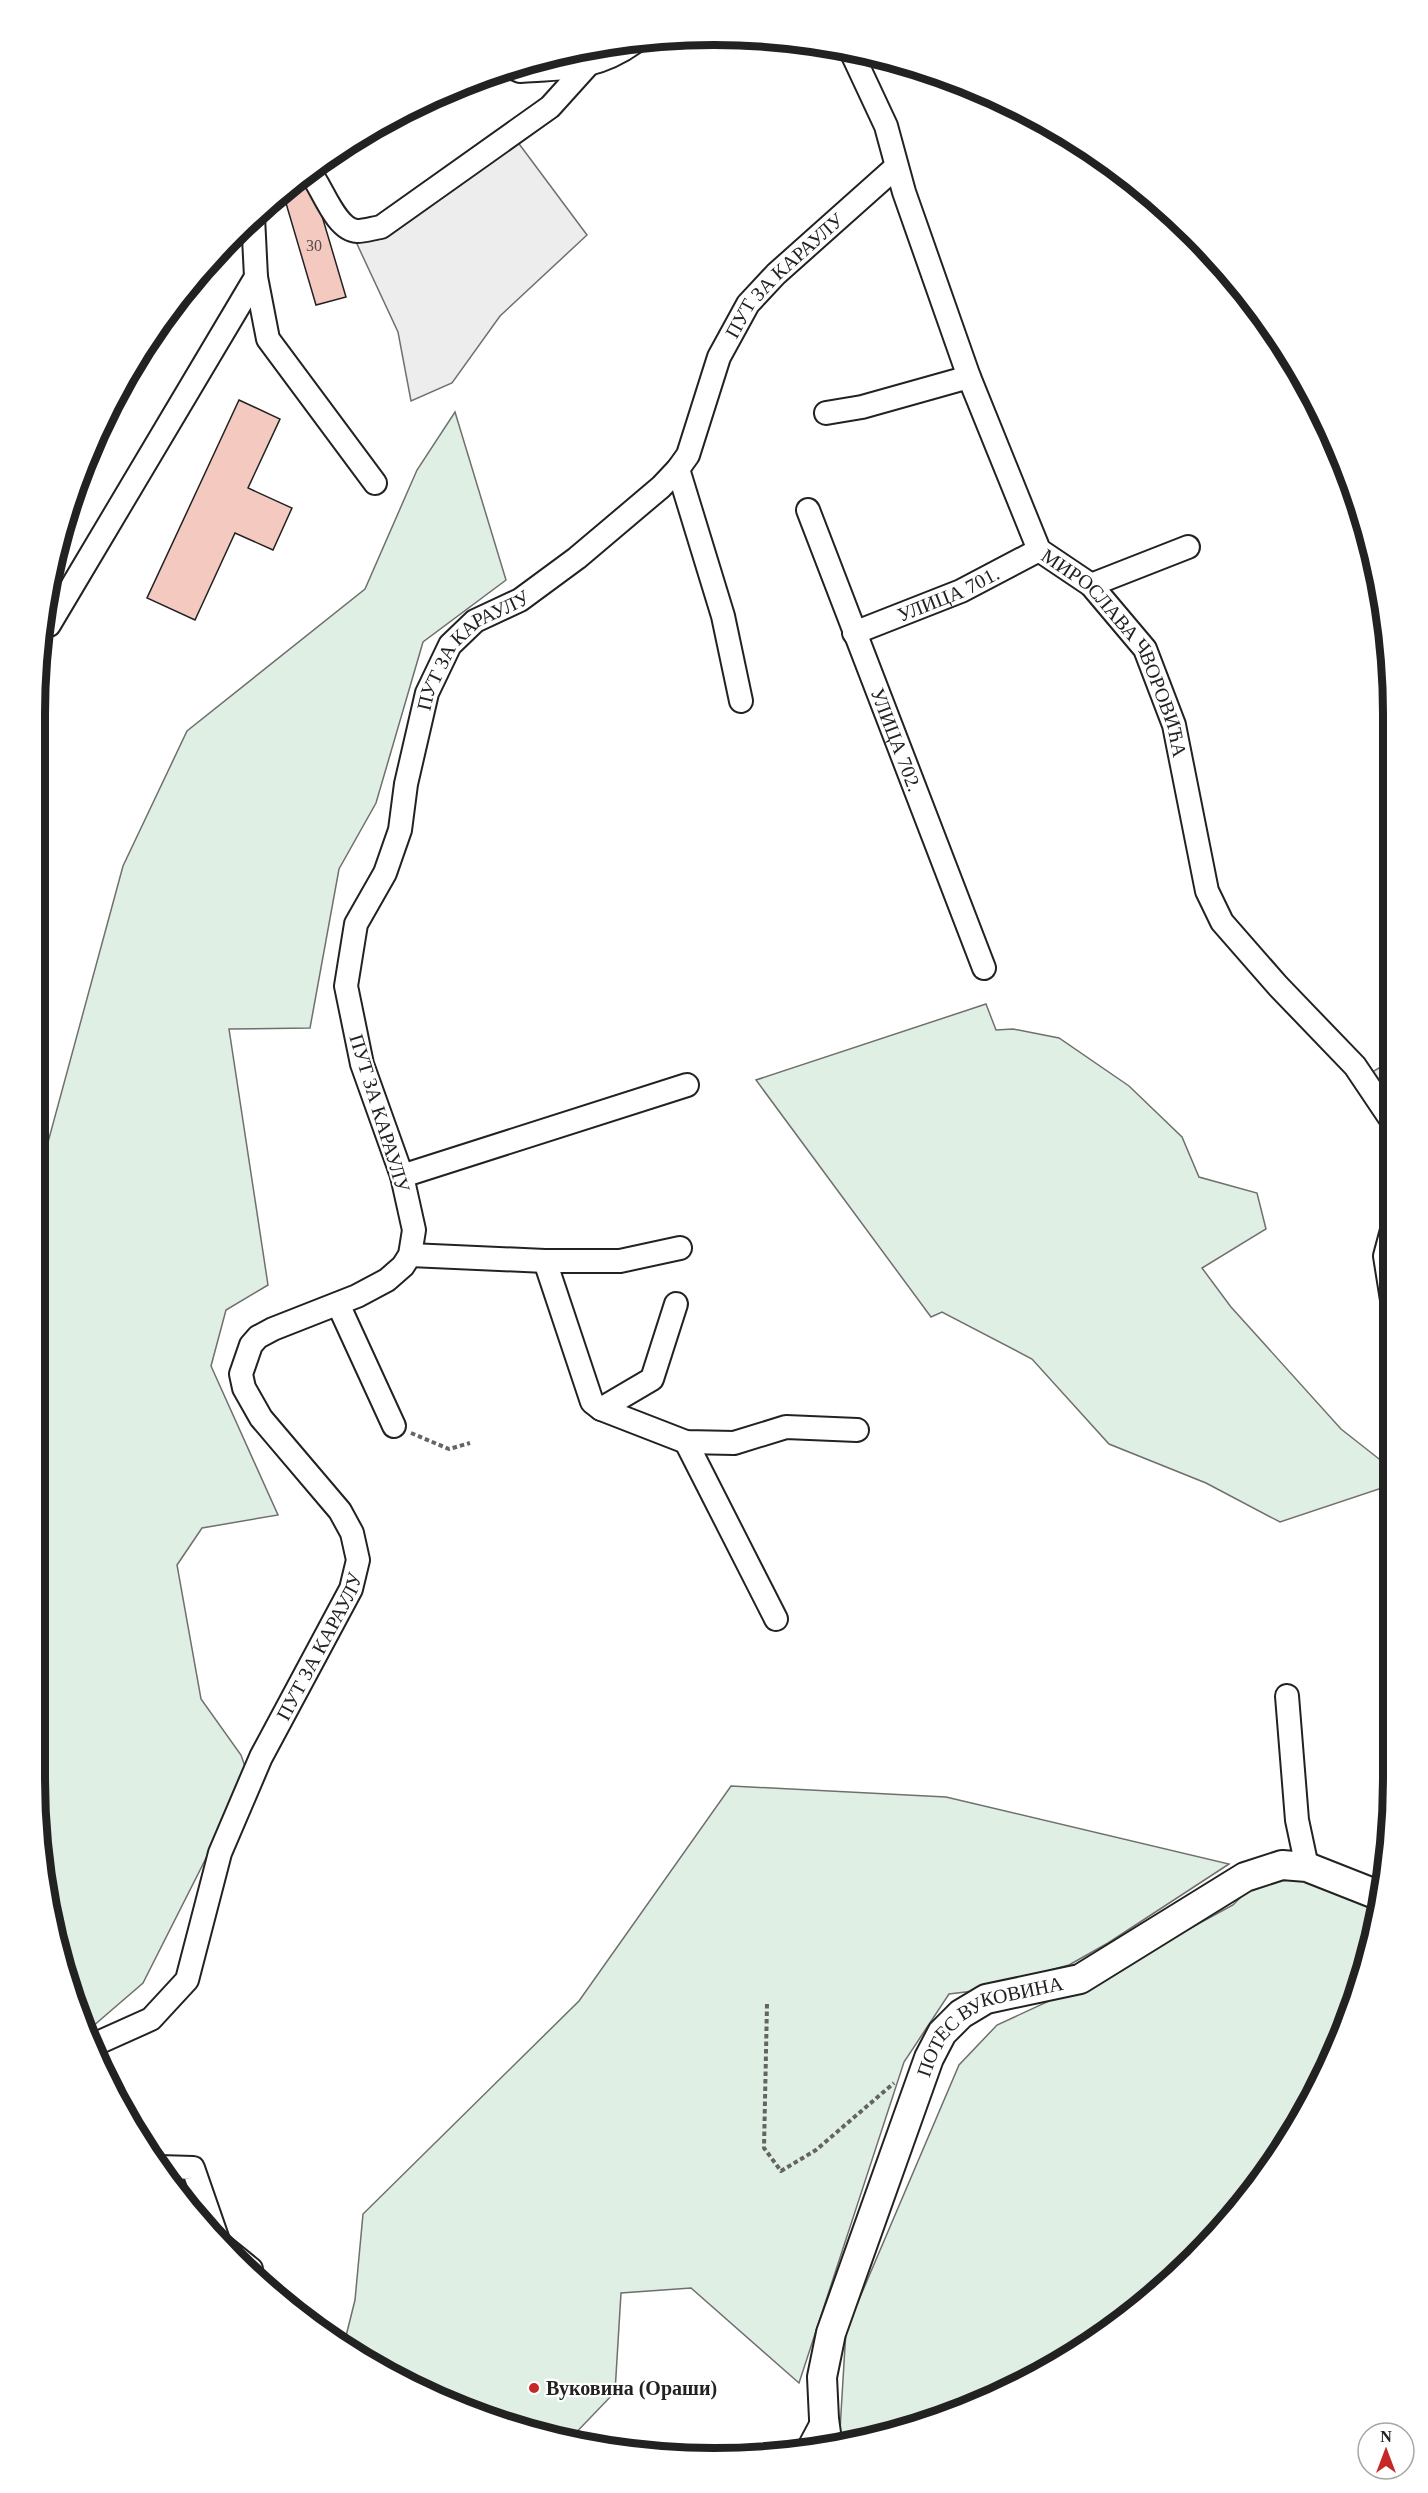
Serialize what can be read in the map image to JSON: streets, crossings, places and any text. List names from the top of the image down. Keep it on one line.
{"streets":{"main road":["ПОТЕС ВУКОВИНА"],"street":["ПУТ ЗА КАРАУЛУ","УЛИЦА 701.","МИРОСЛАВА ЧВОРОВИЋА","УЛИЦА 702."]},"crossings":[["ПУТ ЗА КАРАУЛУ","МИРОСЛАВА ЧВОРОВИЋА"],["УЛИЦА 701.","МИРОСЛАВА ЧВОРОВИЋА"],["УЛИЦА 701.","УЛИЦА 702."]],"places":["Вуковина (Ораши)"],"house_numbers":["30"],"north":"top"}
